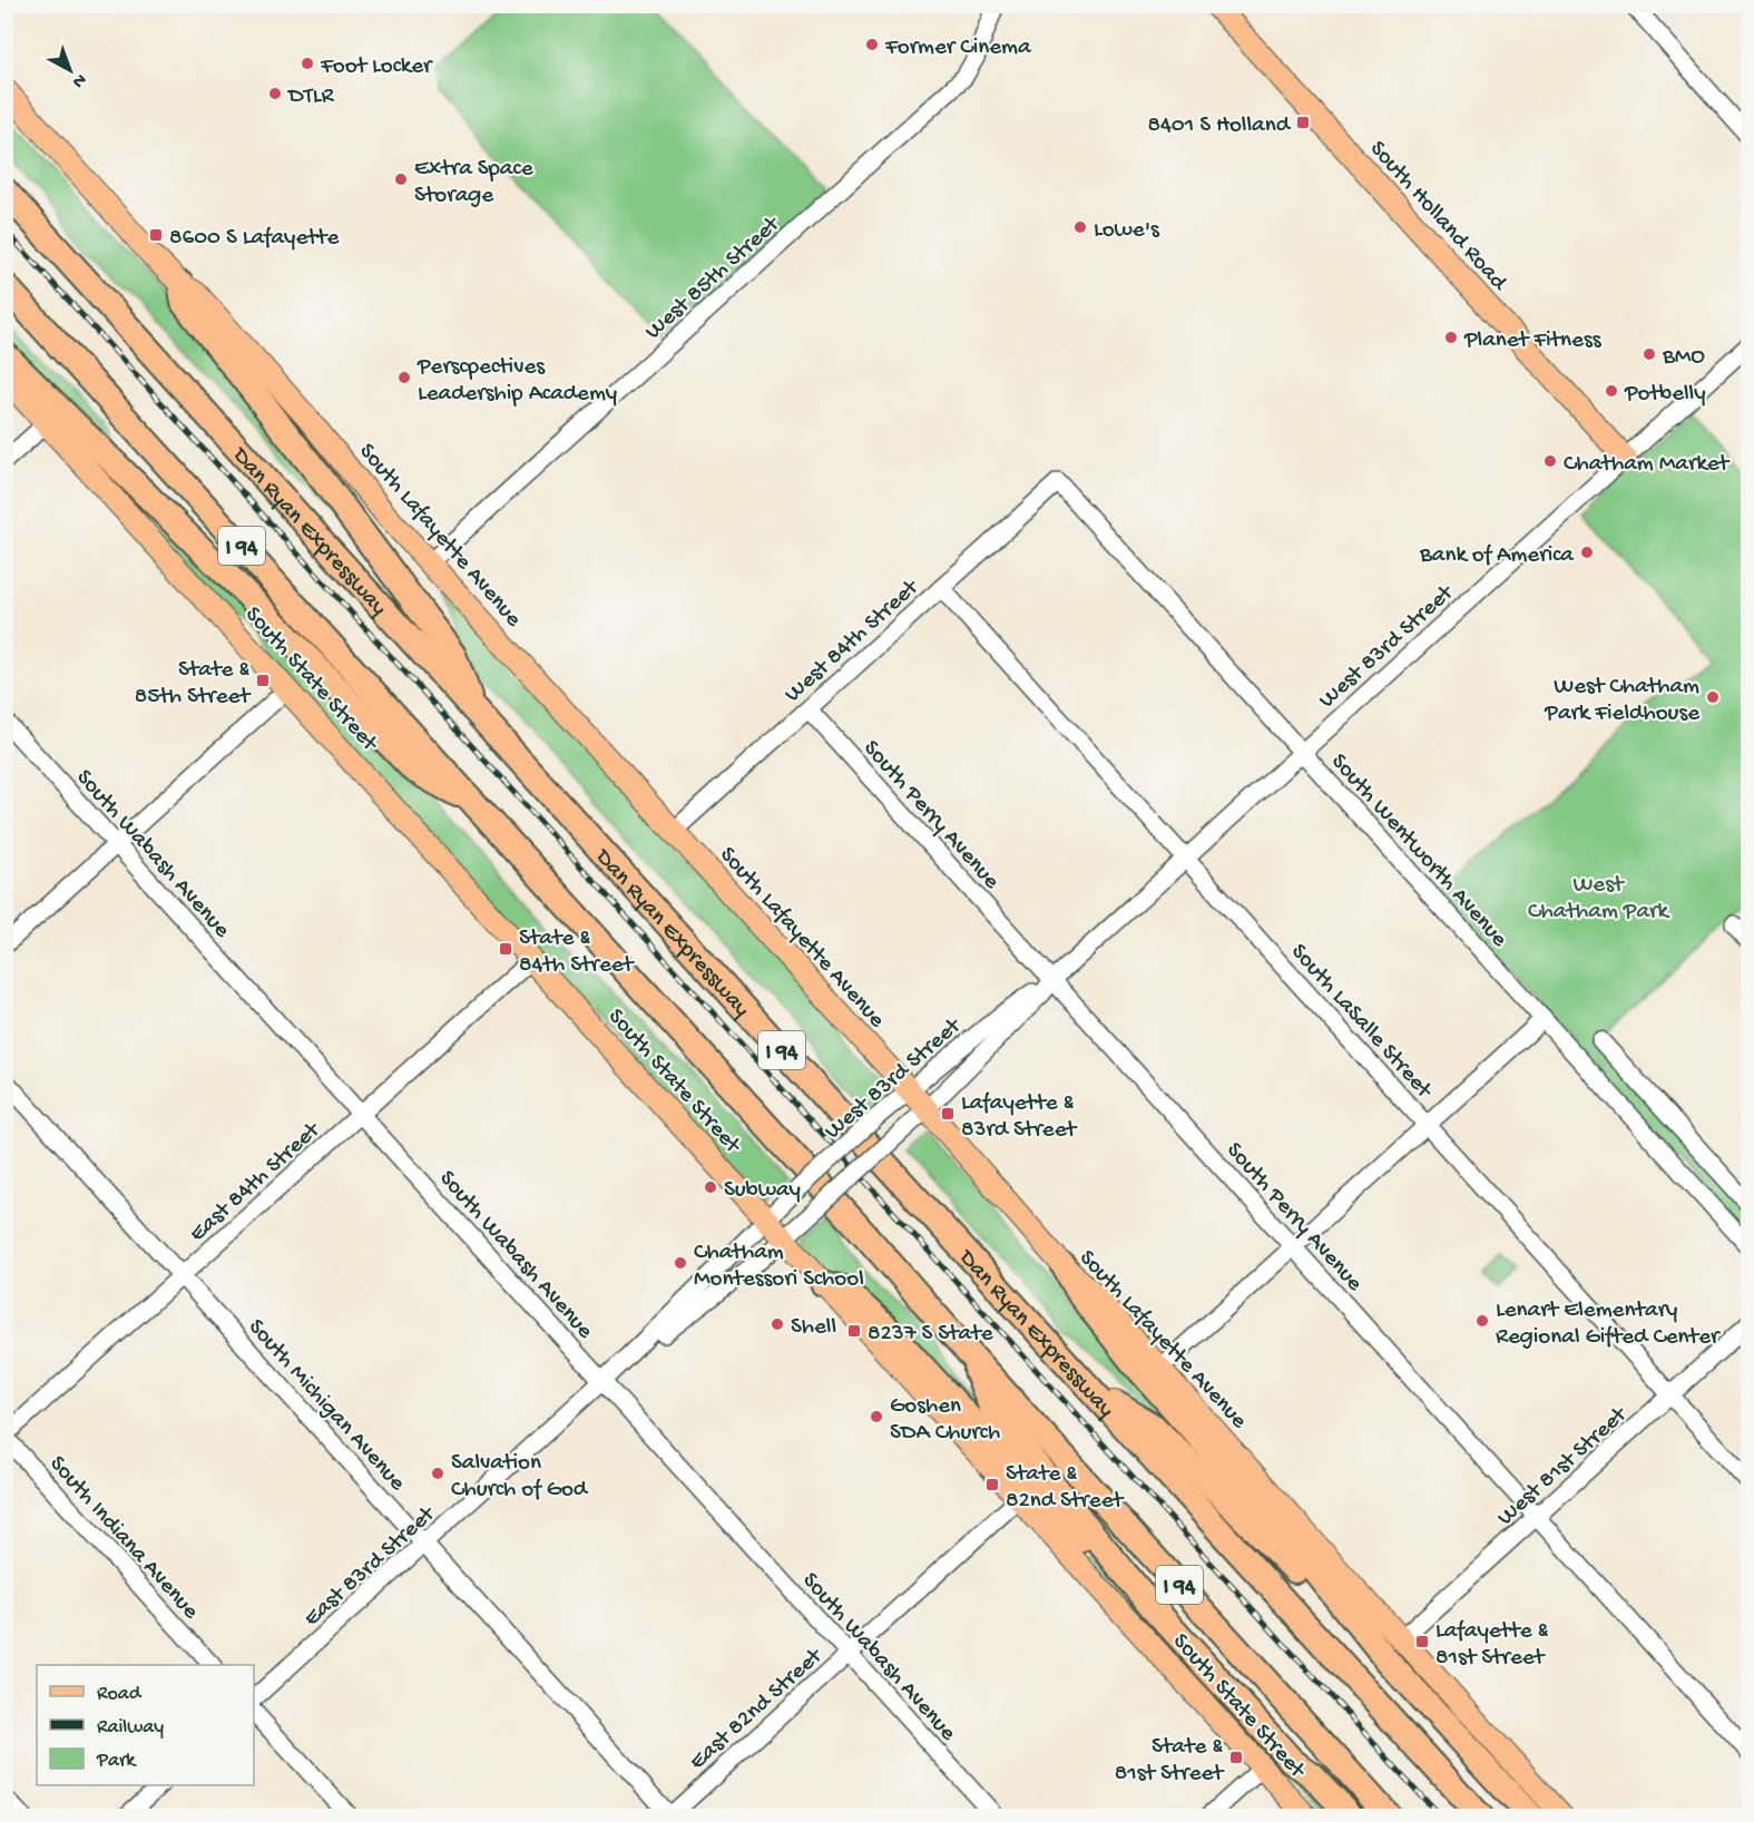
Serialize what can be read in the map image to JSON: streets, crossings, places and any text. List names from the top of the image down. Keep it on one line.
{"streets":{"highway":["Dan Ryan Expressway","I 94"],"main road":["South Holland Road","South Lafayette Avenue","South State Street"],"street":["West 85th Street","West 84th Street","West 83rd Street","South Perry Avenue","South Wentworth Avenue","South Wabash Avenue","South LaSalle Street","East 84th Street","South Michigan Avenue","West 81st Street","South Indiana Avenue","East 83rd Street","East 82nd Street"]},"crossings":[["South Holland Road","West 83rd Street"],["West 85th Street","South Lafayette Avenue"],["South Lafayette Avenue","West 84th Street"],["South Lafayette Avenue","West 83rd Street"],["South Lafayette Avenue","West 81st Street"],["West 84th Street","South Perry Avenue"],["West 84th Street","South Wentworth Avenue"],["West 84th Street","South LaSalle Street"],["West 83rd Street","South State Street"],["West 83rd Street","South Perry Avenue"],["West 83rd Street","South Wentworth Avenue"],["West 83rd Street","South LaSalle Street"],["West 83rd Street","East 83rd Street"],["South State Street","East 84th Street"],["South State Street","East 83rd Street"],["South State Street","East 82nd Street"],["South Perry Avenue","West 81st Street"],["South Wabash Avenue","East 84th Street"],["South Wabash Avenue","East 83rd Street"],["South Wabash Avenue","East 82nd Street"],["South LaSalle Street","West 81st Street"],["East 84th Street","South Michigan Avenue"],["East 84th Street","South Indiana Avenue"],["South Michigan Avenue","East 83rd Street"],["South Michigan Avenue","East 82nd Street"]],"parks":["West Chatham Park"],"places":{"other":["Former Cinema","Foot Locker","DTLR","Extra Space Storage","Lowe's","Planet Fitness","BMO","Perscpectives Leadership Academy","Potbelly","Chatham Market","Bank of America","West Chatham Park Fieldhouse","Subway","Chatham Montessori School","Lenart Elementary Regional Gifted Center","Shell","Goshen SDA Church","Salvation Church of God"],"transit":["8401 S Holland","8600 S Lafayette","State & 85th Street","State & 84th Street","Lafayette & 83rd Street","8237 S State","State & 82nd Street","Lafayette & 81st Street","State & 81st Street"]},"legend":["Road","Railway","Park"],"north":"bottom right"}
